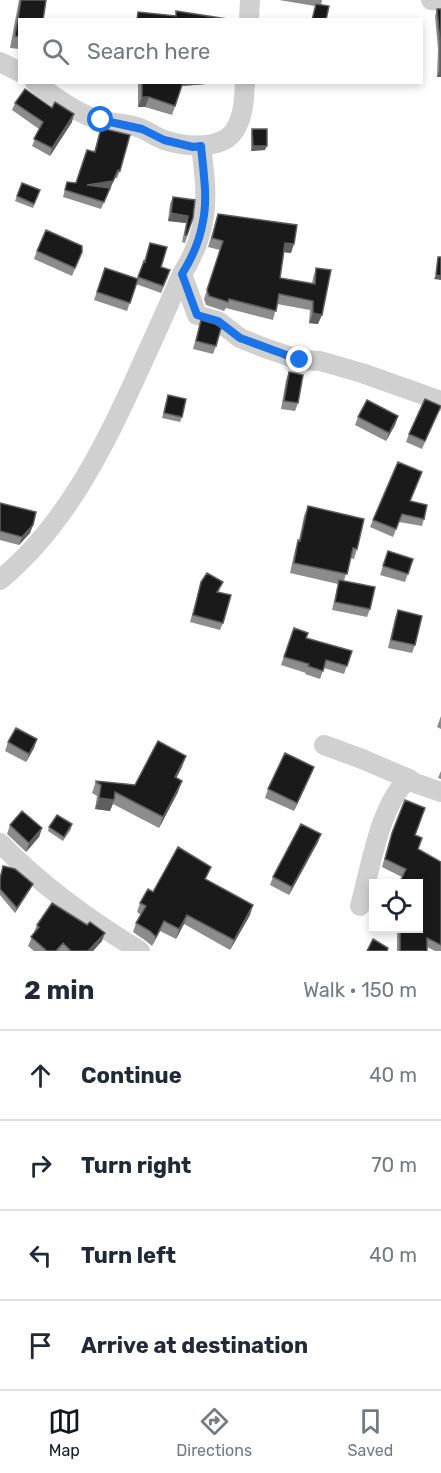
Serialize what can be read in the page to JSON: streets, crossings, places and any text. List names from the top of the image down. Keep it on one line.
{"page":{"search":"Search here","heading":["2 min","Walk · 150 m"],"list":[["Continue","40 m"],["Turn right","70 m"],["Turn left","40 m"],"Arrive at destination"],"nav":["Map","Directions","Saved"]}}
